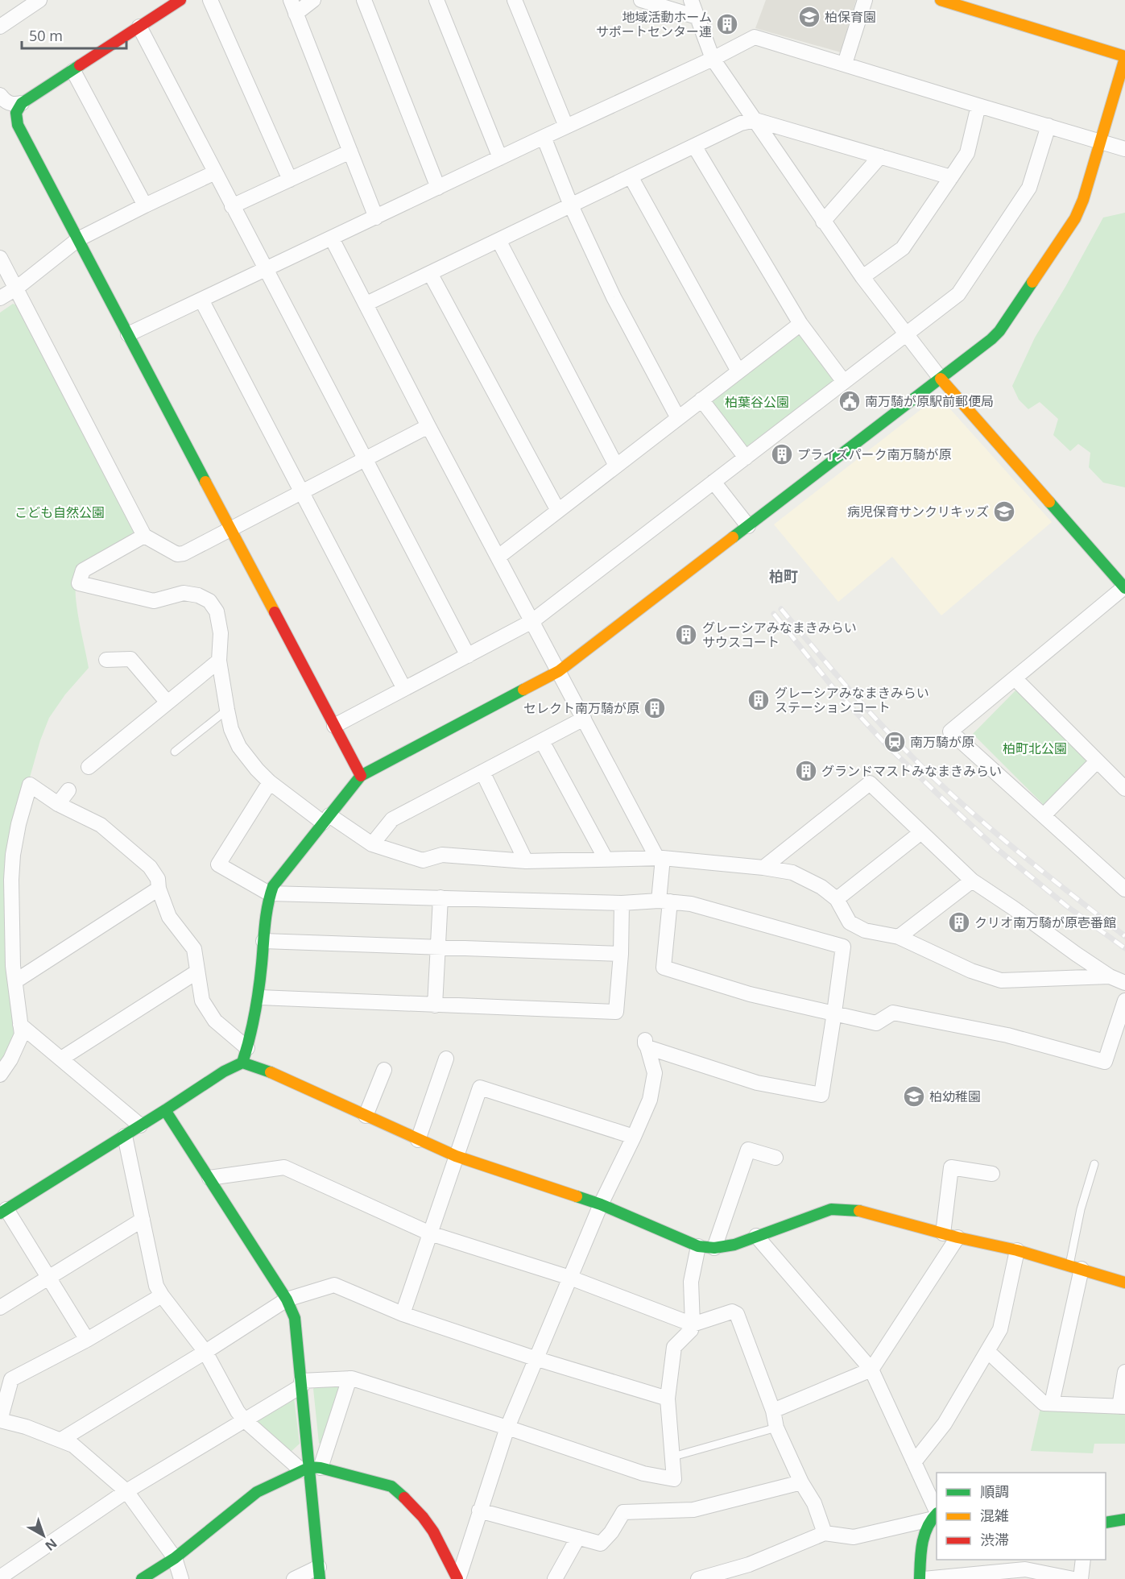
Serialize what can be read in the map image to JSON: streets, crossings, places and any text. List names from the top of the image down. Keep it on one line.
{"districts":["柏町"],"parks":["柏葉谷公園","こども自然公園","柏町北公園"],"places":{"school or university":["柏保育園","病児保育サンクリキッズ","柏幼稚園"],"building":["地域活動ホーム サポートセンター連","プライズパーク南万騎が原","グレーシアみなまきみらい サウスコート","グレーシアみなまきみらい ステーションコート","セレクト南万騎が原","グランドマストみなまきみらい","クリオ南万騎が原壱番館"],"public building":["南万騎が原駅前郵便局"],"station":["南万騎が原"]},"legend":["順調","混雑","渋滞"],"scale_bar":"50 m","north":"bottom right"}
